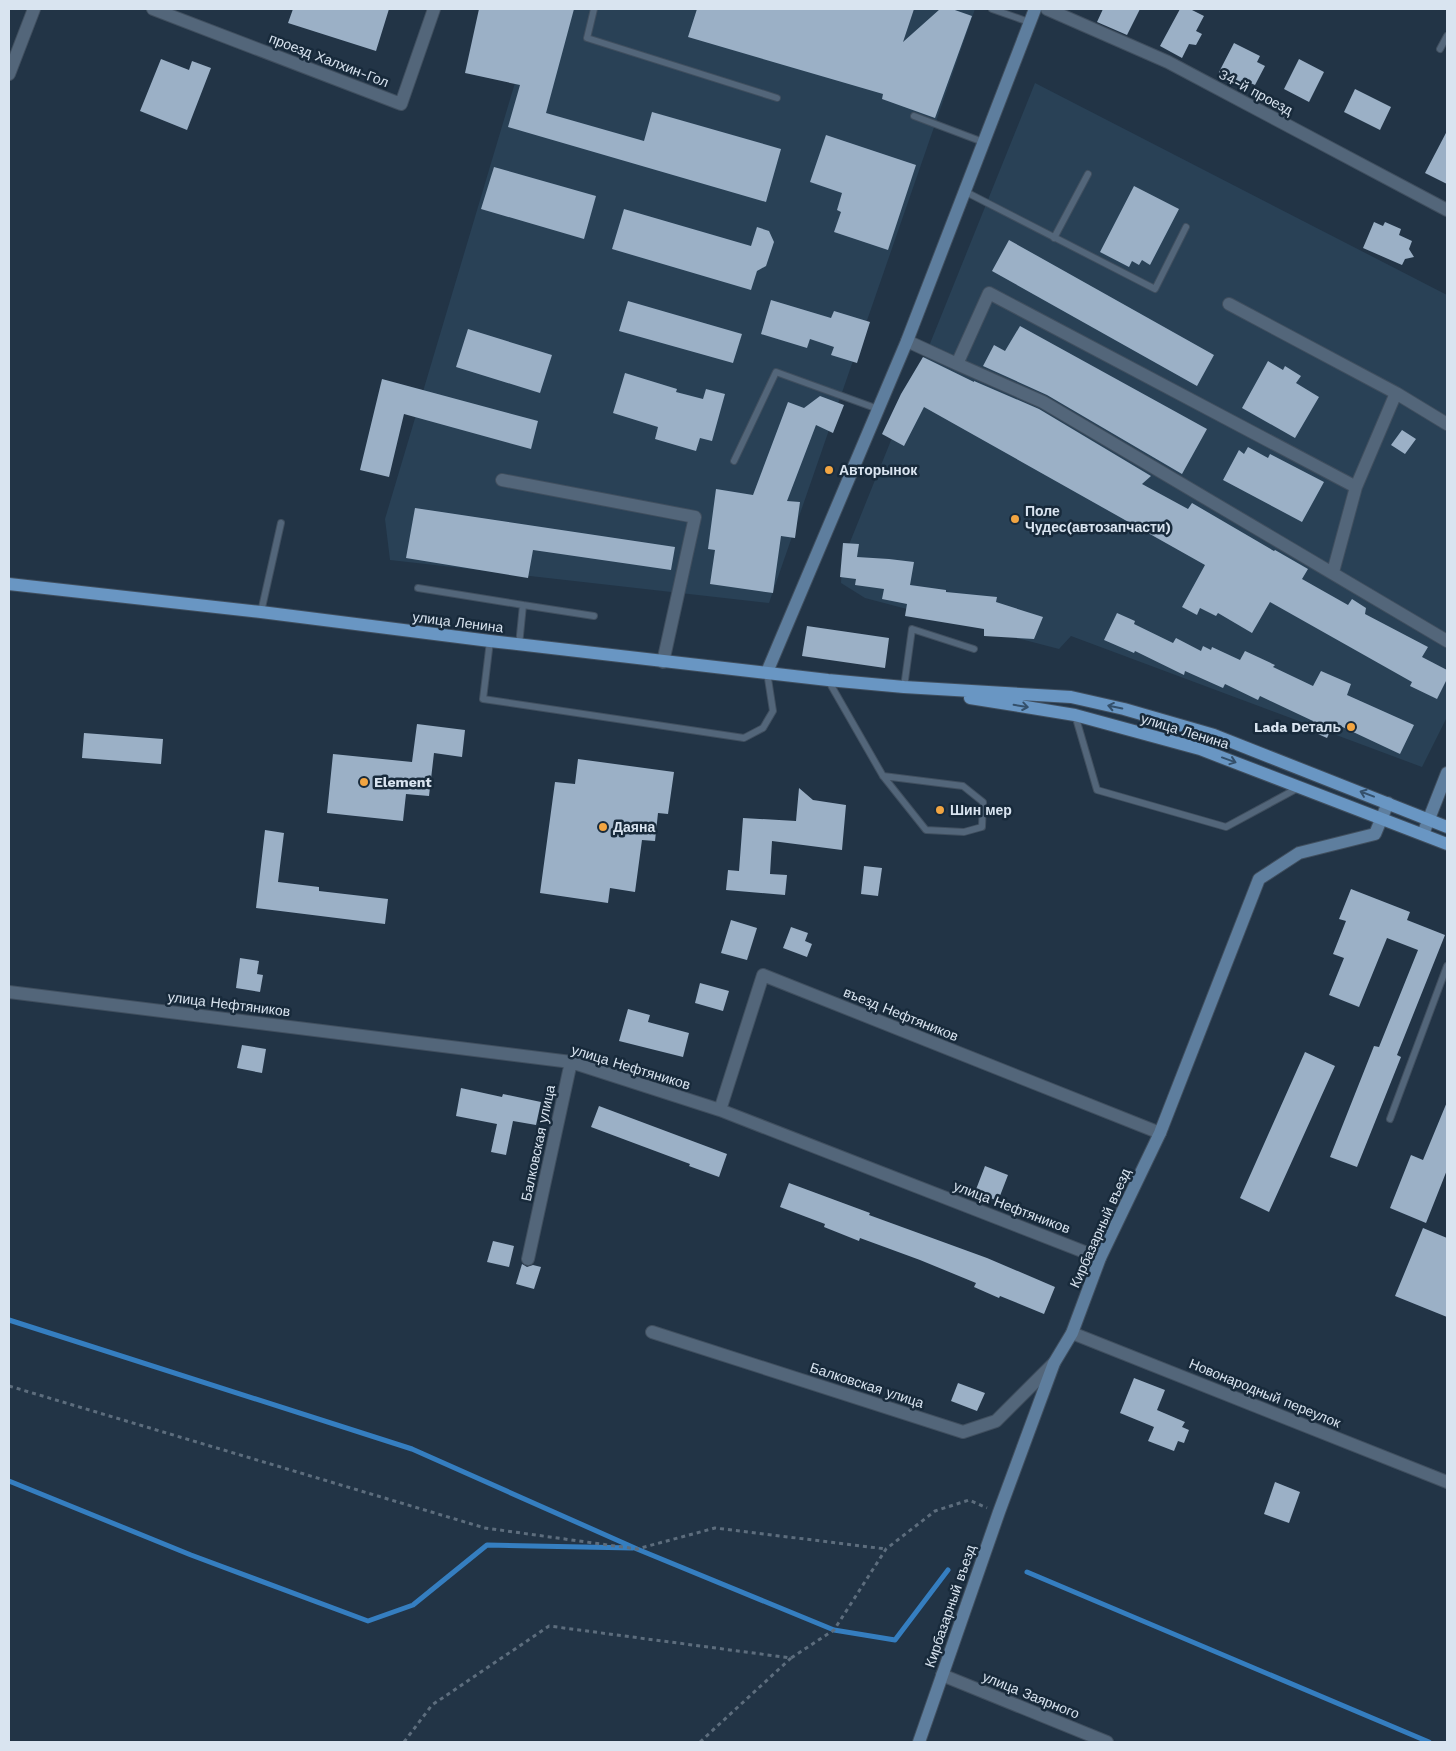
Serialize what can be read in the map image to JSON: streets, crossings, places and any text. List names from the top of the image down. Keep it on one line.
{"streets":{"main road":["улица Ленина"],"street":["проезд Халхин-Гол","34-й проезд","улица Нефтяников","въезд Нефтяников","Балковская улица","Кирбазарный въезд","Новонародный переулок","улица Заярного"]},"crossings":[["улица Ленина","Кирбазарный въезд"],["улица Нефтяников","въезд Нефтяников"],["улица Нефтяников","Балковская улица"],["улица Нефтяников","Кирбазарный въезд"],["въезд Нефтяников","Кирбазарный въезд"],["Балковская улица","Кирбазарный въезд"],["Кирбазарный въезд","Новонародный переулок"],["Кирбазарный въезд","улица Заярного"]],"places":["Авторынок","Поле Чудес(автозапчасти)","Lada Dеталь","Element","Шин мер","Даяна"]}
